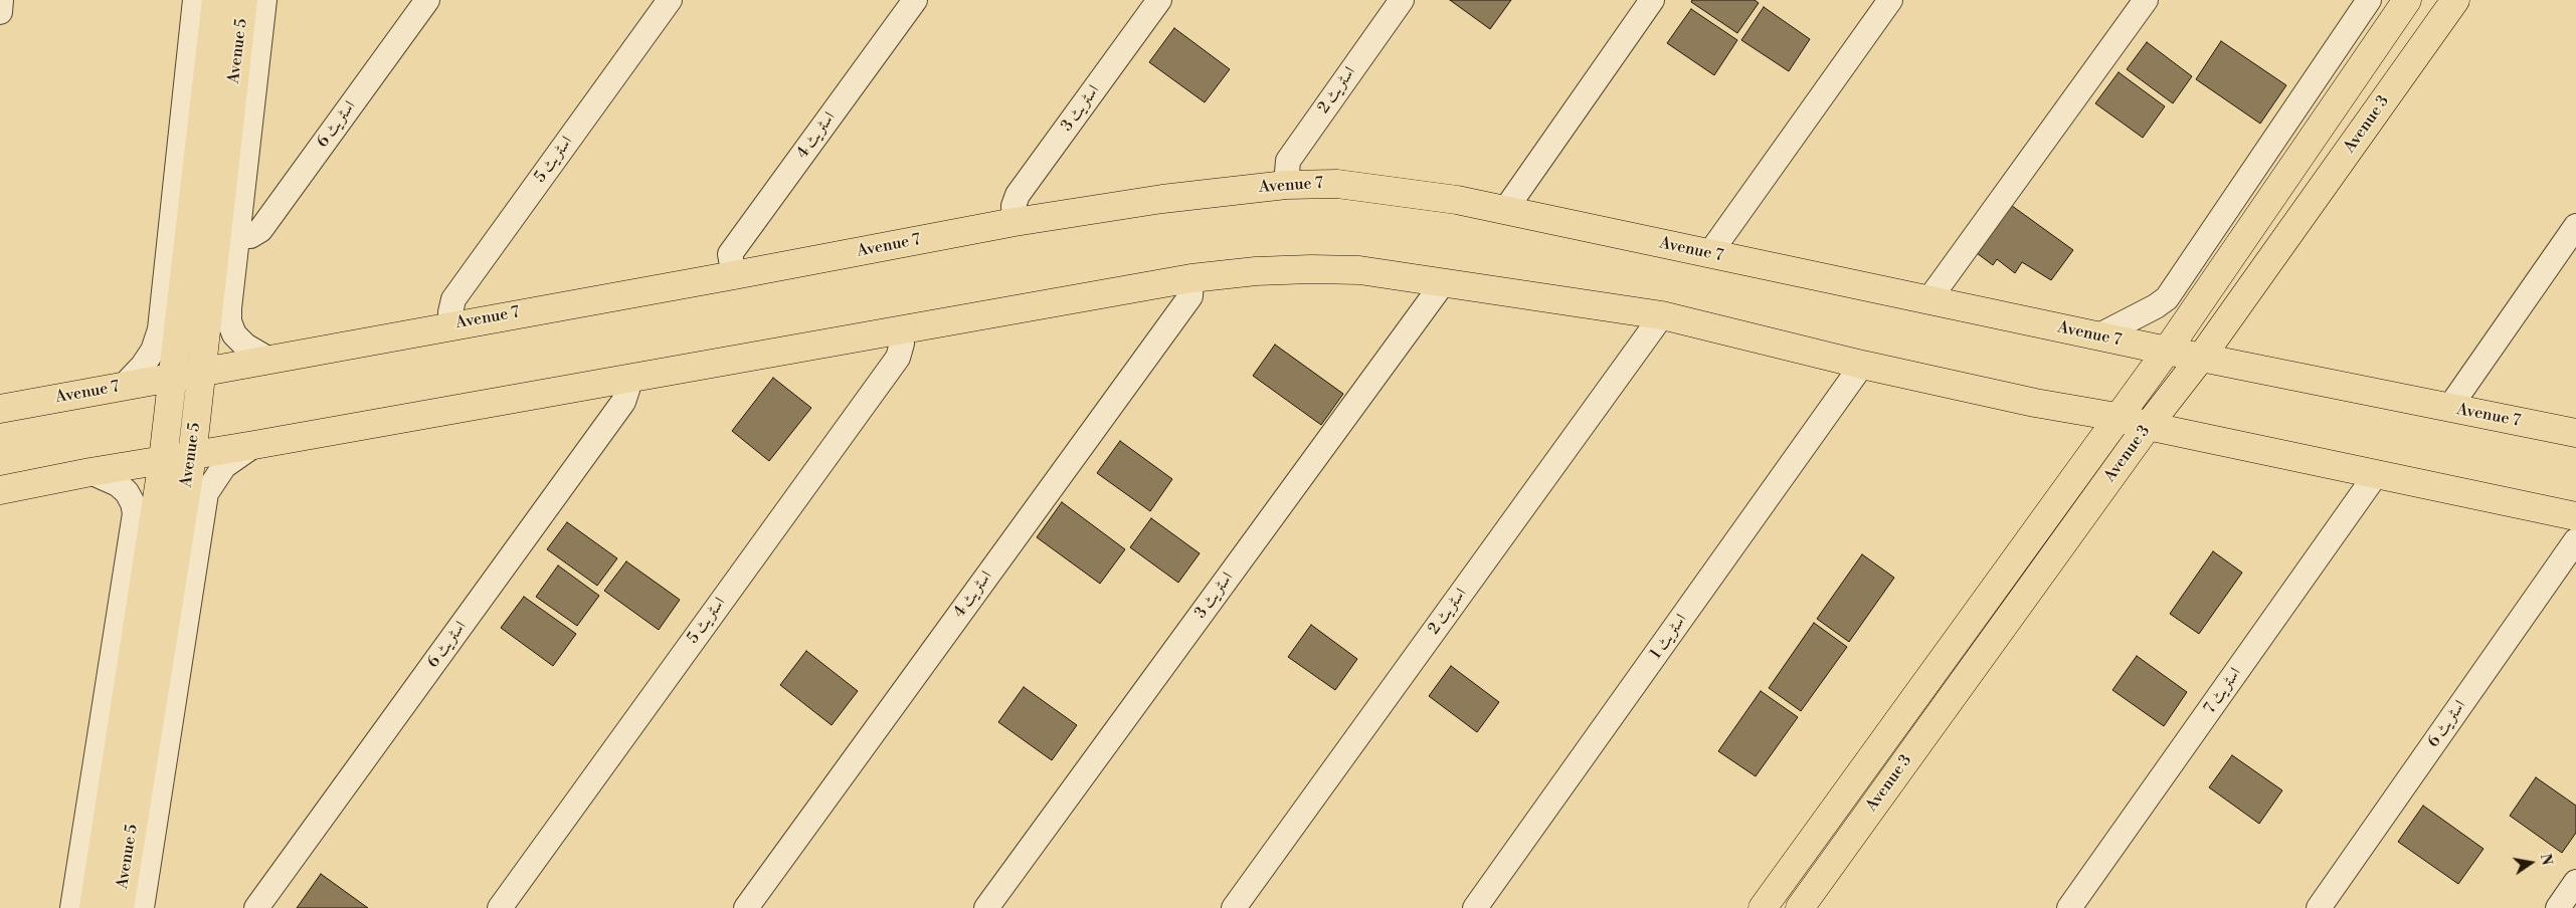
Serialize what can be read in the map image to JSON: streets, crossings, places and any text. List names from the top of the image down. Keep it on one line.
{"streets":{"main road":["Avenue 5","Avenue 3","Avenue 7"],"street":["اسٹریٹ 2","اسٹریٹ 3","اسٹریٹ 6","اسٹریٹ 4","اسٹریٹ 5","اسٹریٹ 1","اسٹریٹ 7"]},"crossings":[["Avenue 5","Avenue 7"],["اسٹریٹ 2","Avenue 7"],["اسٹریٹ 3","Avenue 7"],["Avenue 3","Avenue 7"],["اسٹریٹ 4","Avenue 7"],["اسٹریٹ 5","Avenue 7"]],"north":"right"}
